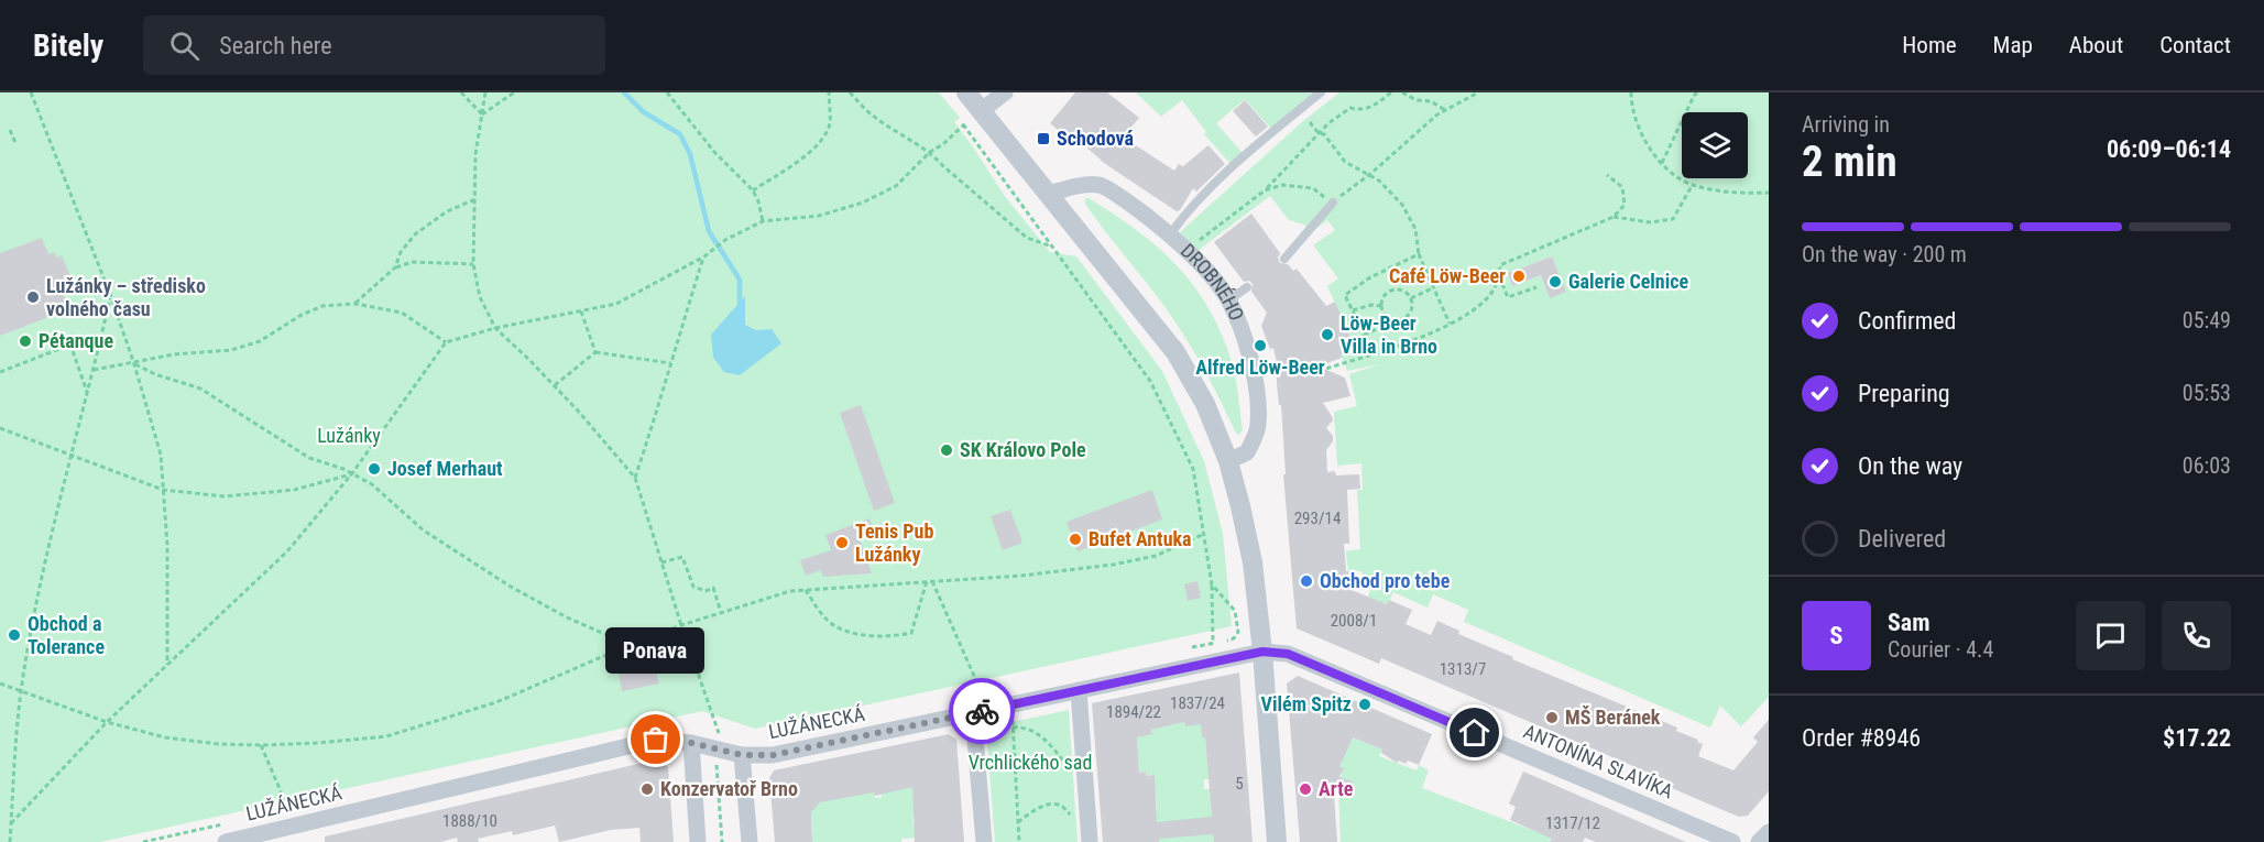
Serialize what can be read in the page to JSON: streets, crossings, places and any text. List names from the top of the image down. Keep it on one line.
{"streets":{"street":["DROBNÉHO","LUŽÁNECKÁ","ANTONÍNA SLAVÍKA"]},"crossings":[["LUŽÁNECKÁ","ANTONÍNA SLAVÍKA"]],"parks":["Lužánky","Vrchlického sad"],"places":{"transit":["Schodová"],"other":["Café Löw-Beer","Galerie Celnice","Lužánky – středisko volného času","Löw-Beer Villa in Brno","Pétanque","Alfred Löw-Beer","SK Královo Pole","Josef Merhaut","Bufet Antuka","Tenis Pub Lužánky","Obchod pro tebe","Obchod a Tolerance","Vilém Spitz","MŠ Beránek","Ponava","Konzervatoř Brno","Arte"]},"house_numbers":["293/14","2008/1","1313/7","1837/24","1894/22","5","1888/10","1317/12"],"page":{"header":"Bitely","search":"Search here","nav":["Home","Map","About","Contact"],"heading":["2 min","Arriving in","06:09–06:14"],"panel":["Sam","Courier · 4.4","Order #8946","$17.22"],"bar":"On the way · 200 m","list":[["Confirmed","05:49"],["Preparing","05:53"],["On the way","06:03"],"Delivered"],"round":"S","bubble":"Ponava"}}
